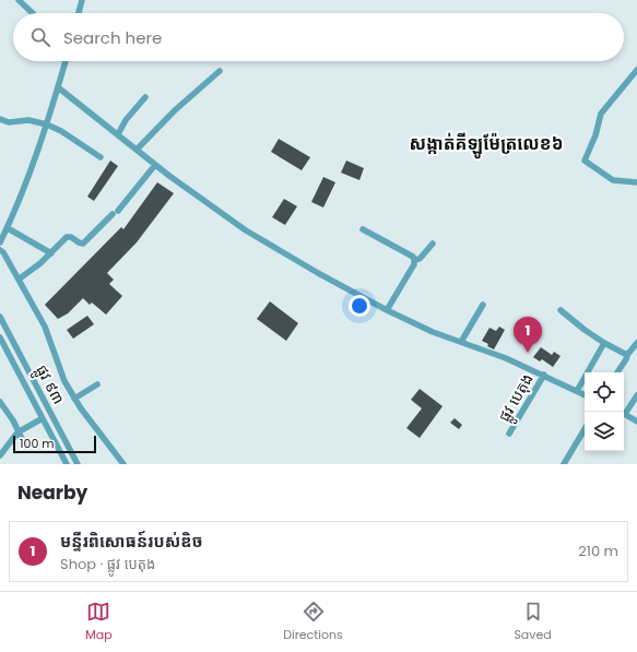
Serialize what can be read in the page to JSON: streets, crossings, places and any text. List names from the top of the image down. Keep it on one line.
{"streets":{"street":["ផ្លូវ ៩៣","ផ្លូវ បេតុង"]},"districts":["សង្កាត់គីឡូម៉ែត្រលេខ៦"],"scale_bar":"100 m","page":{"search":"Search here","pins":"1","scale":"100 m","heading":"Nearby","list":[{"mark":"1","name":"មន្ទីរពិសោធន៍របស់ឌិច","note":"Shop · ផ្លូវ បេតុង","value":"210 m"}],"nav":["Map","Directions","Saved"]}}
